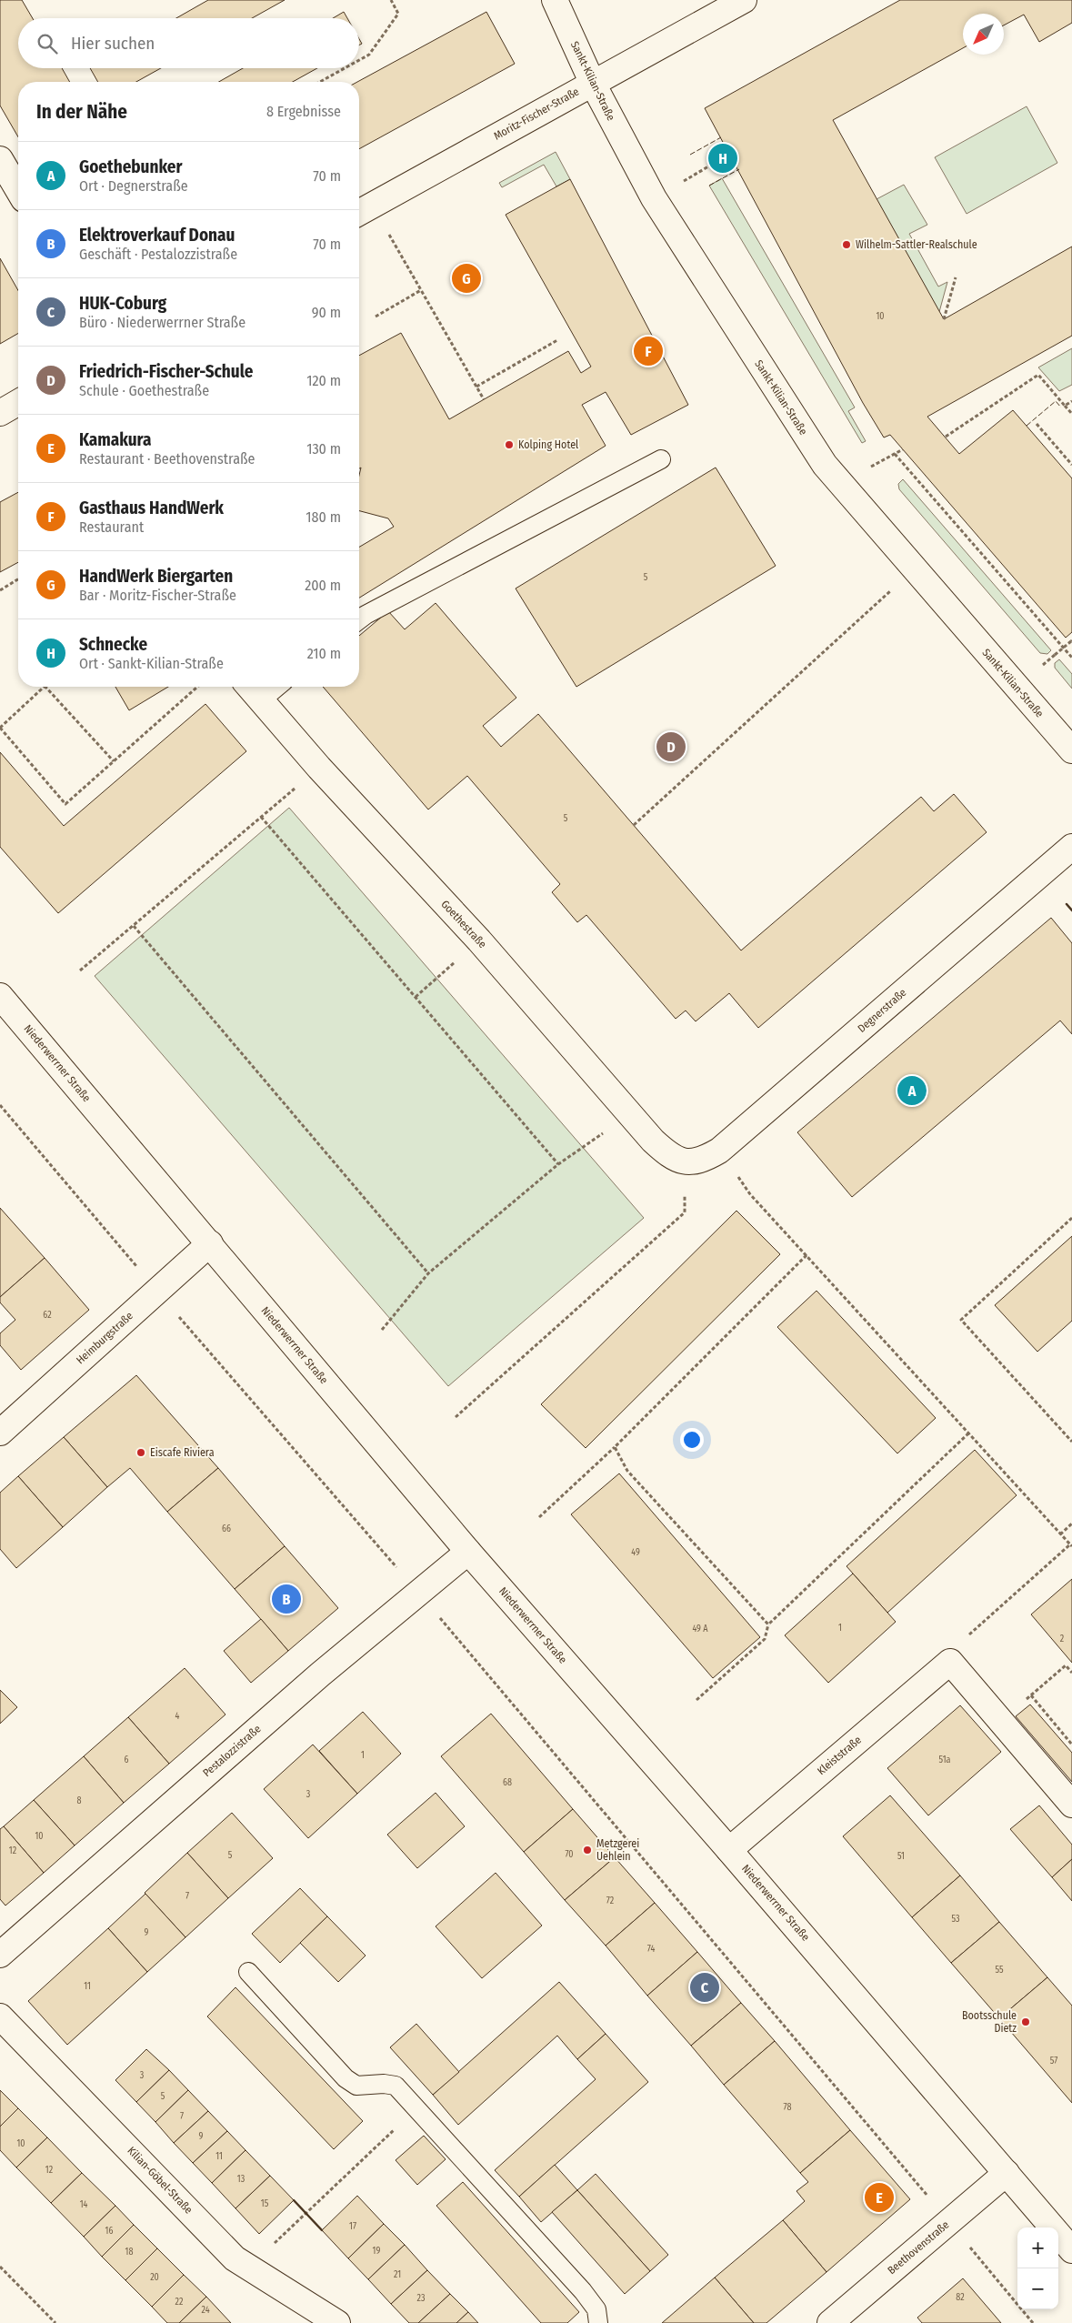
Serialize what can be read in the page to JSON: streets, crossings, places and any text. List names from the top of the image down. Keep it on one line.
{"streets":{"street":["Sankt-Kilian-Straße","Moritz-Fischer-Straße","Goethestraße","Degnerstraße","Niederwerrner Straße","Heimburgstraße","Pestalozzistraße","Kleiststraße","Kilian-Göbel-Straße","Beethovenstraße"]},"crossings":[["Sankt-Kilian-Straße","Moritz-Fischer-Straße"],["Goethestraße","Degnerstraße"],["Niederwerrner Straße","Heimburgstraße"],["Niederwerrner Straße","Pestalozzistraße"],["Niederwerrner Straße","Kleiststraße"],["Niederwerrner Straße","Beethovenstraße"]],"places":["Wilhelm-Sattler-Realschule","Kolping Hotel","Eiscafe Riviera","Metzgerei Uehlein","Bootsschule Dietz"],"house_numbers":["10","5","5","62","66","49","1","49 A","2","4","1","6","51a","68","3","8","10","12","70","5","51","7","72","53","9","74","55","11","57","3","5","78","7","9","10","11","12","13","15","14","17","16","19","18","21","20","82","23","22","24"],"north":"bottom left","page":{"search":"Hier suchen","heading":["In der Nähe","8 Ergebnisse"],"list":[{"mark":"A","name":"Goethebunker","note":"Ort · Degnerstraße","value":"70 m"},{"mark":"B","name":"Elektroverkauf Donau","note":"Geschäft · Pestalozzistraße","value":"70 m"},{"mark":"C","name":"HUK-Coburg","note":"Büro · Niederwerrner Straße","value":"90 m"},{"mark":"D","name":"Friedrich-Fischer-Schule","note":"Schule · Goethestraße","value":"120 m"},{"mark":"E","name":"Kamakura","note":"Restaurant · Beethovenstraße","value":"130 m"},{"mark":"F","name":"Gasthaus HandWerk","note":"Restaurant","value":"180 m"},{"mark":"G","name":"HandWerk Biergarten","note":"Bar · Moritz-Fischer-Straße","value":"200 m"},{"mark":"H","name":"Schnecke","note":"Ort · Sankt-Kilian-Straße","value":"210 m"}],"pins":["H","G","F","D","A","B","C","E"],"map_buttons":["+","−"]}}
